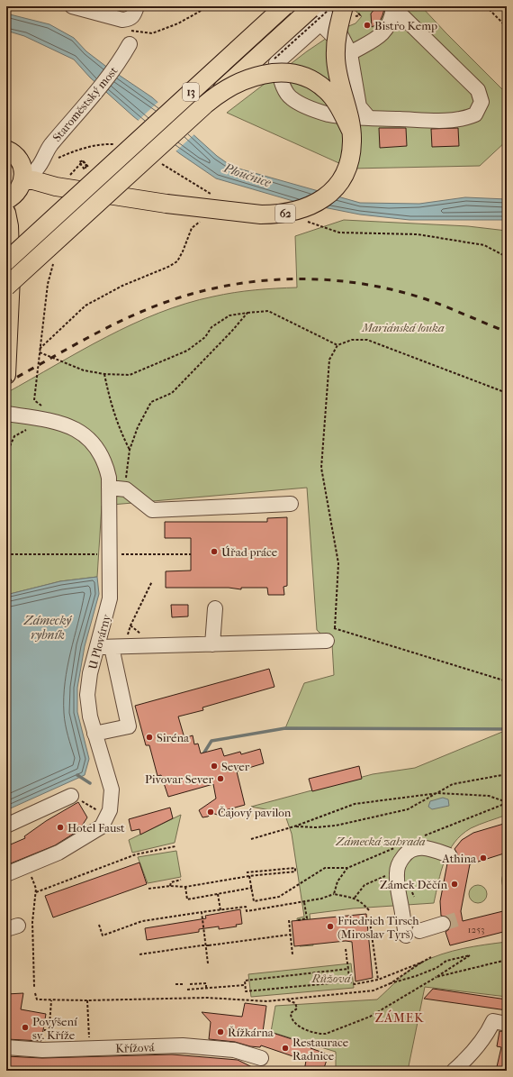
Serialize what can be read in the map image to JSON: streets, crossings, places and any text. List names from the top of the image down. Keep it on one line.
{"streets":{"main road":["13","62"],"street":["Staroměstský most","U Plovárny","Křížová"]},"districts":["ZÁMEK"],"water":["Ploučnice","Zámecký rybník"],"parks":["Mariánská louka","Zámecká zahrada","Růžová"],"places":["Bistro Kemp","Úřad práce","Siréna","Sever","Pivovar Sever","Čajový pavilon","Hotel Faust","Athina","Zámek Děčín","Friedrich Tirsch (Miroslav Tyrš)","Povýšení sv. Kříže","Řížkárna","Restaurace Radnice"],"house_numbers":["1253"]}
